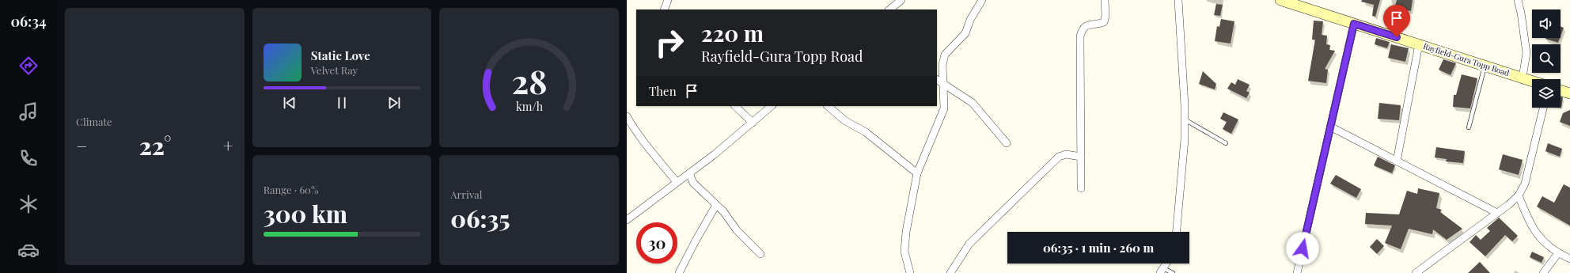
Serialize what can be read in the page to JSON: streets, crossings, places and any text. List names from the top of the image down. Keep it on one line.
{"streets":{"street":["Rayfield-Gura Topp Road"]},"page":{"tabs":"06:34","tile":["Climate",["Range · 60%","300 km"],["Arrival","06:35"]],"turn":["220 m","Rayfield-Gura Topp Road"],"song":["Static Love","Velvet Ray"],"then":"Then","heat":["−","22°","+"],"limit":"30","trip":"06:35 · 1 min · 260 m","gauge":["28","km/h"]}}
